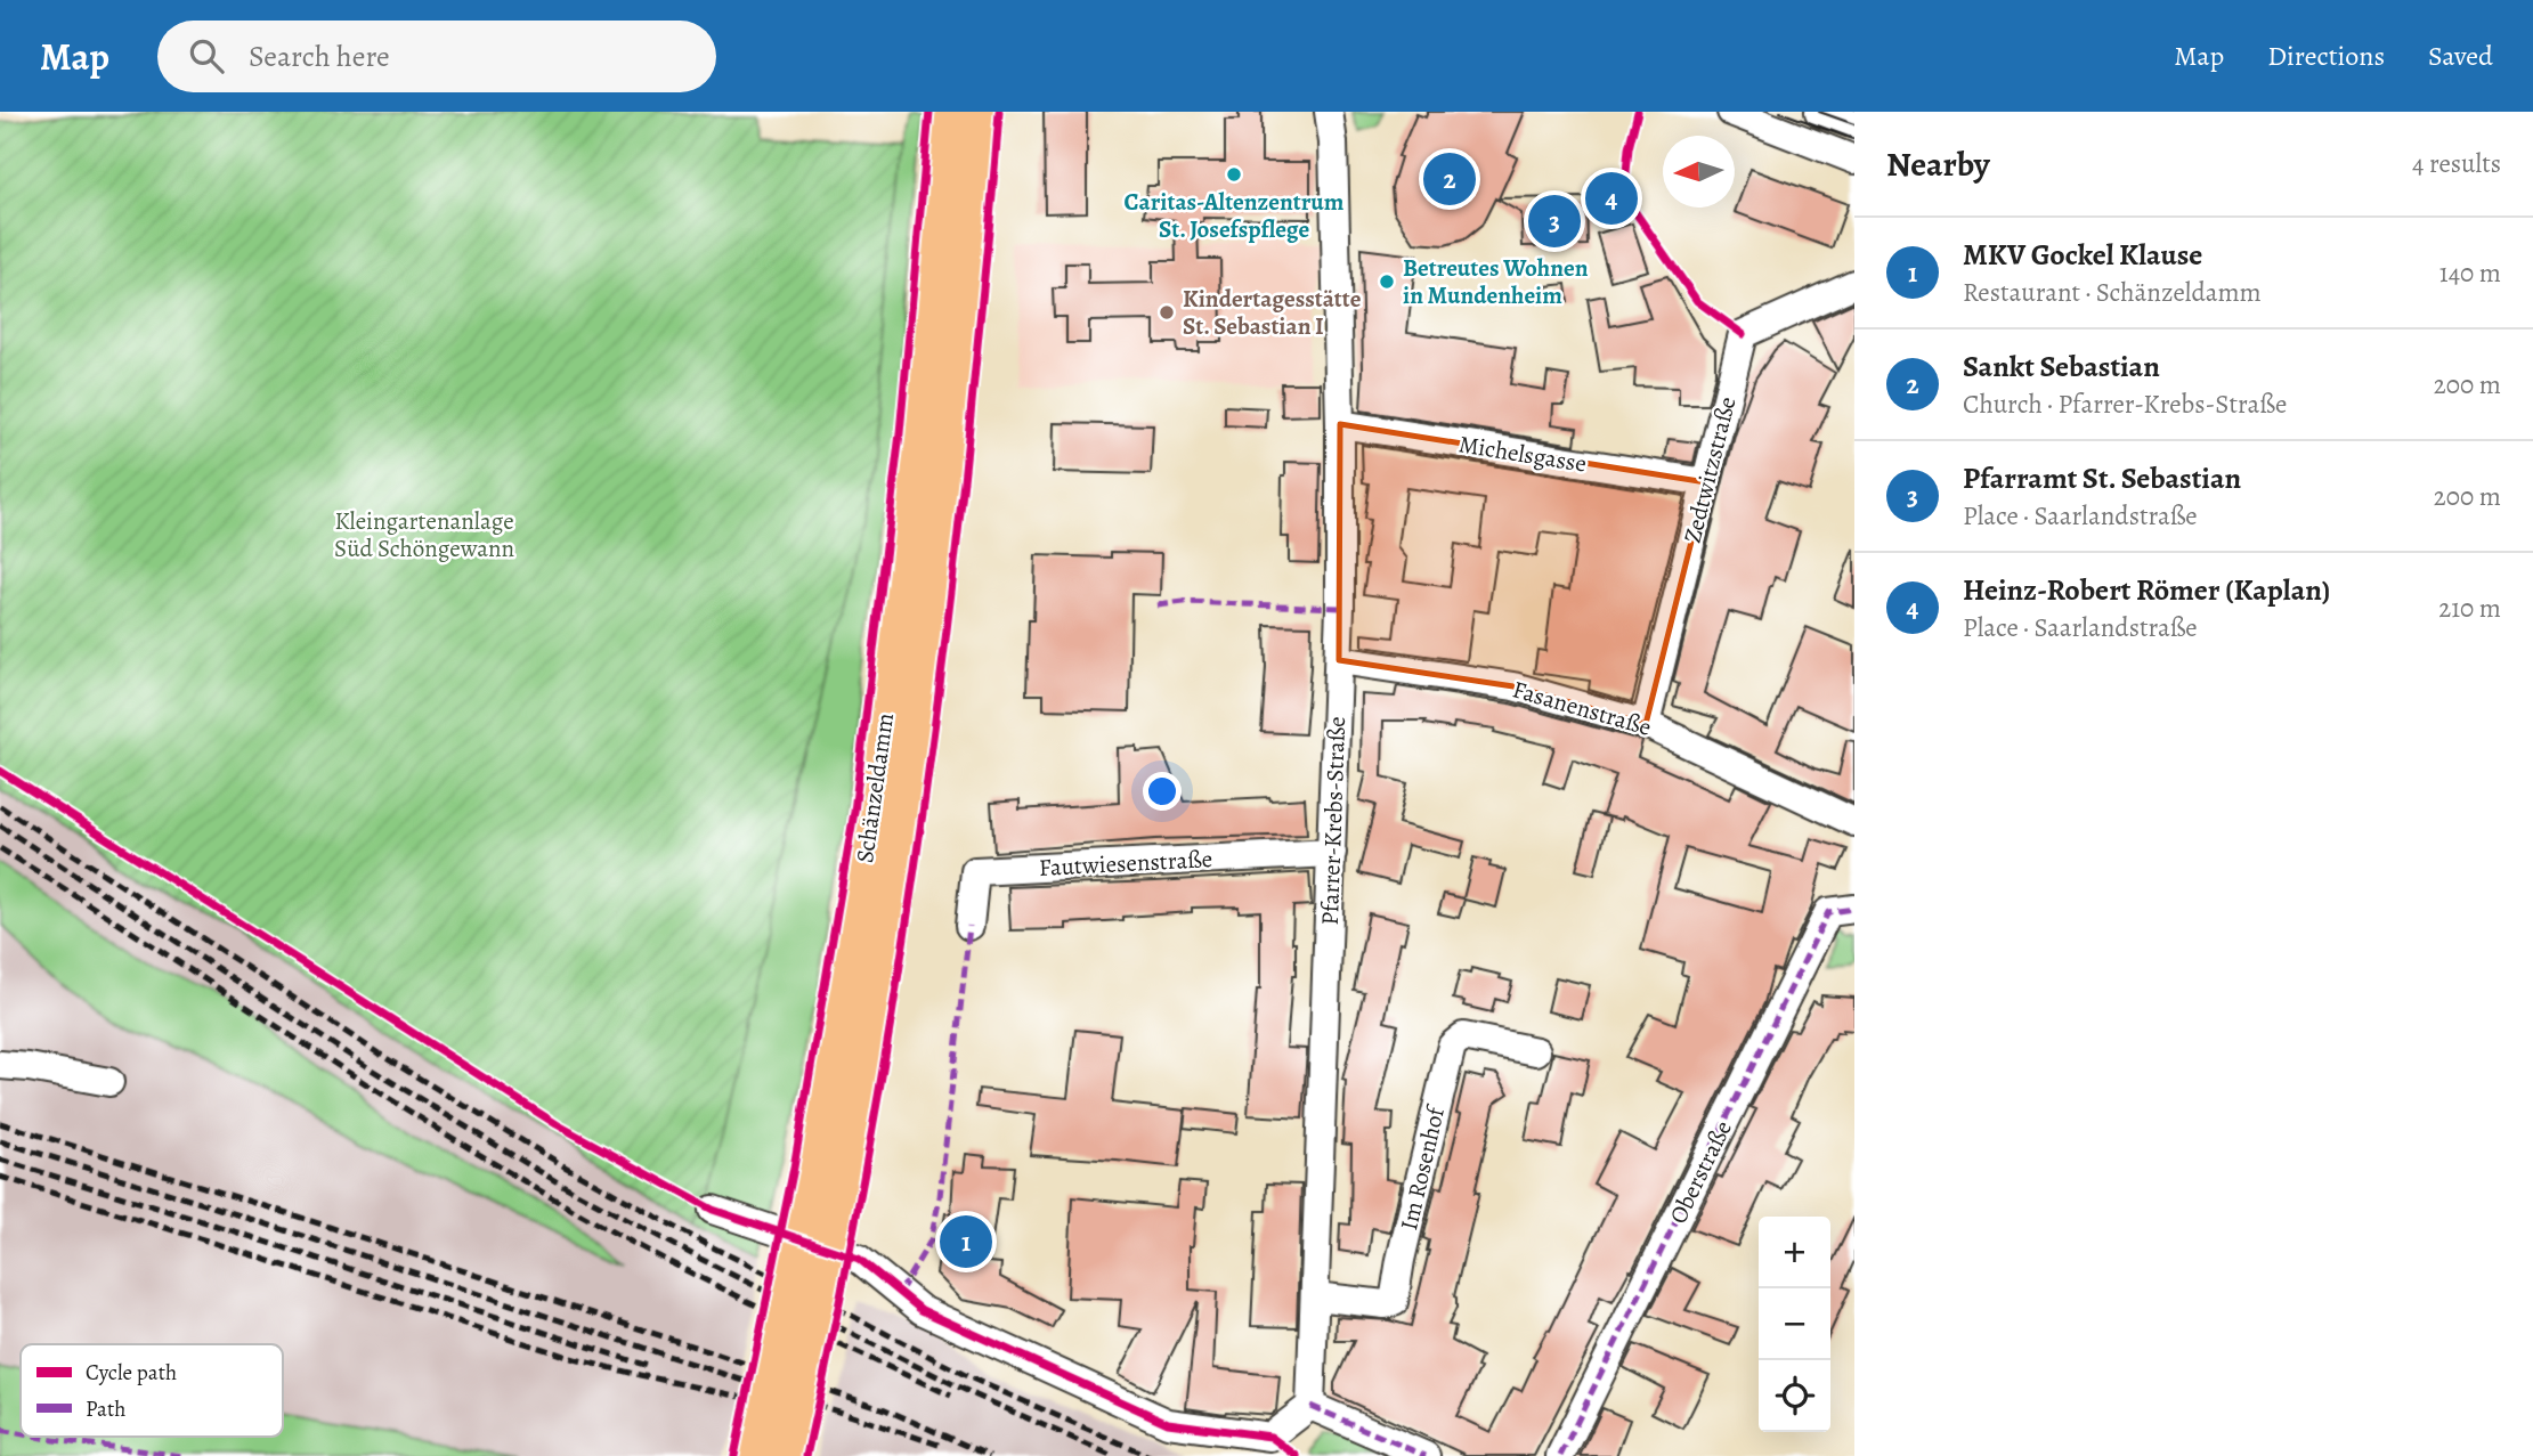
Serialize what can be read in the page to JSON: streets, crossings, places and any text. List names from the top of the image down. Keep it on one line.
{"streets":{"main road":["Schänzeldamm"],"street":["Michelsgasse","Zedtwitzstraße","Fasanenstraße","Pfarrer-Krebs-Straße","Fautwiesenstraße","Im Rosenhof","Oberstraße"]},"crossings":[["Michelsgasse","Zedtwitzstraße"],["Michelsgasse","Pfarrer-Krebs-Straße"],["Zedtwitzstraße","Fasanenstraße"],["Fasanenstraße","Pfarrer-Krebs-Straße"],["Pfarrer-Krebs-Straße","Fautwiesenstraße"],["Pfarrer-Krebs-Straße","Im Rosenhof"]],"parks":["Kleingartenanlage Süd Schöngewann"],"places":["Caritas-Altenzentrum St. Josefspflege","Betreutes Wohnen in Mundenheim","Kindertagesstätte St. Sebastian I"],"legend":["Cycle path","Path"],"north":"left","page":{"header":"Map","search":"Search here","nav":["Map","Directions","Saved"],"heading":["Nearby","4 results"],"pins":["2","4","3","1"],"list":[{"mark":"1","name":"MKV Gockel Klause","note":"Restaurant · Schänzeldamm","value":"140 m"},{"mark":"2","name":"Sankt Sebastian","note":"Church · Pfarrer-Krebs-Straße","value":"200 m"},{"mark":"3","name":"Pfarramt St. Sebastian","note":"Place · Saarlandstraße","value":"200 m"},{"mark":"4","name":"Heinz-Robert Römer (Kaplan)","note":"Place · Saarlandstraße","value":"210 m"}],"map_buttons":["+","−"]}}
